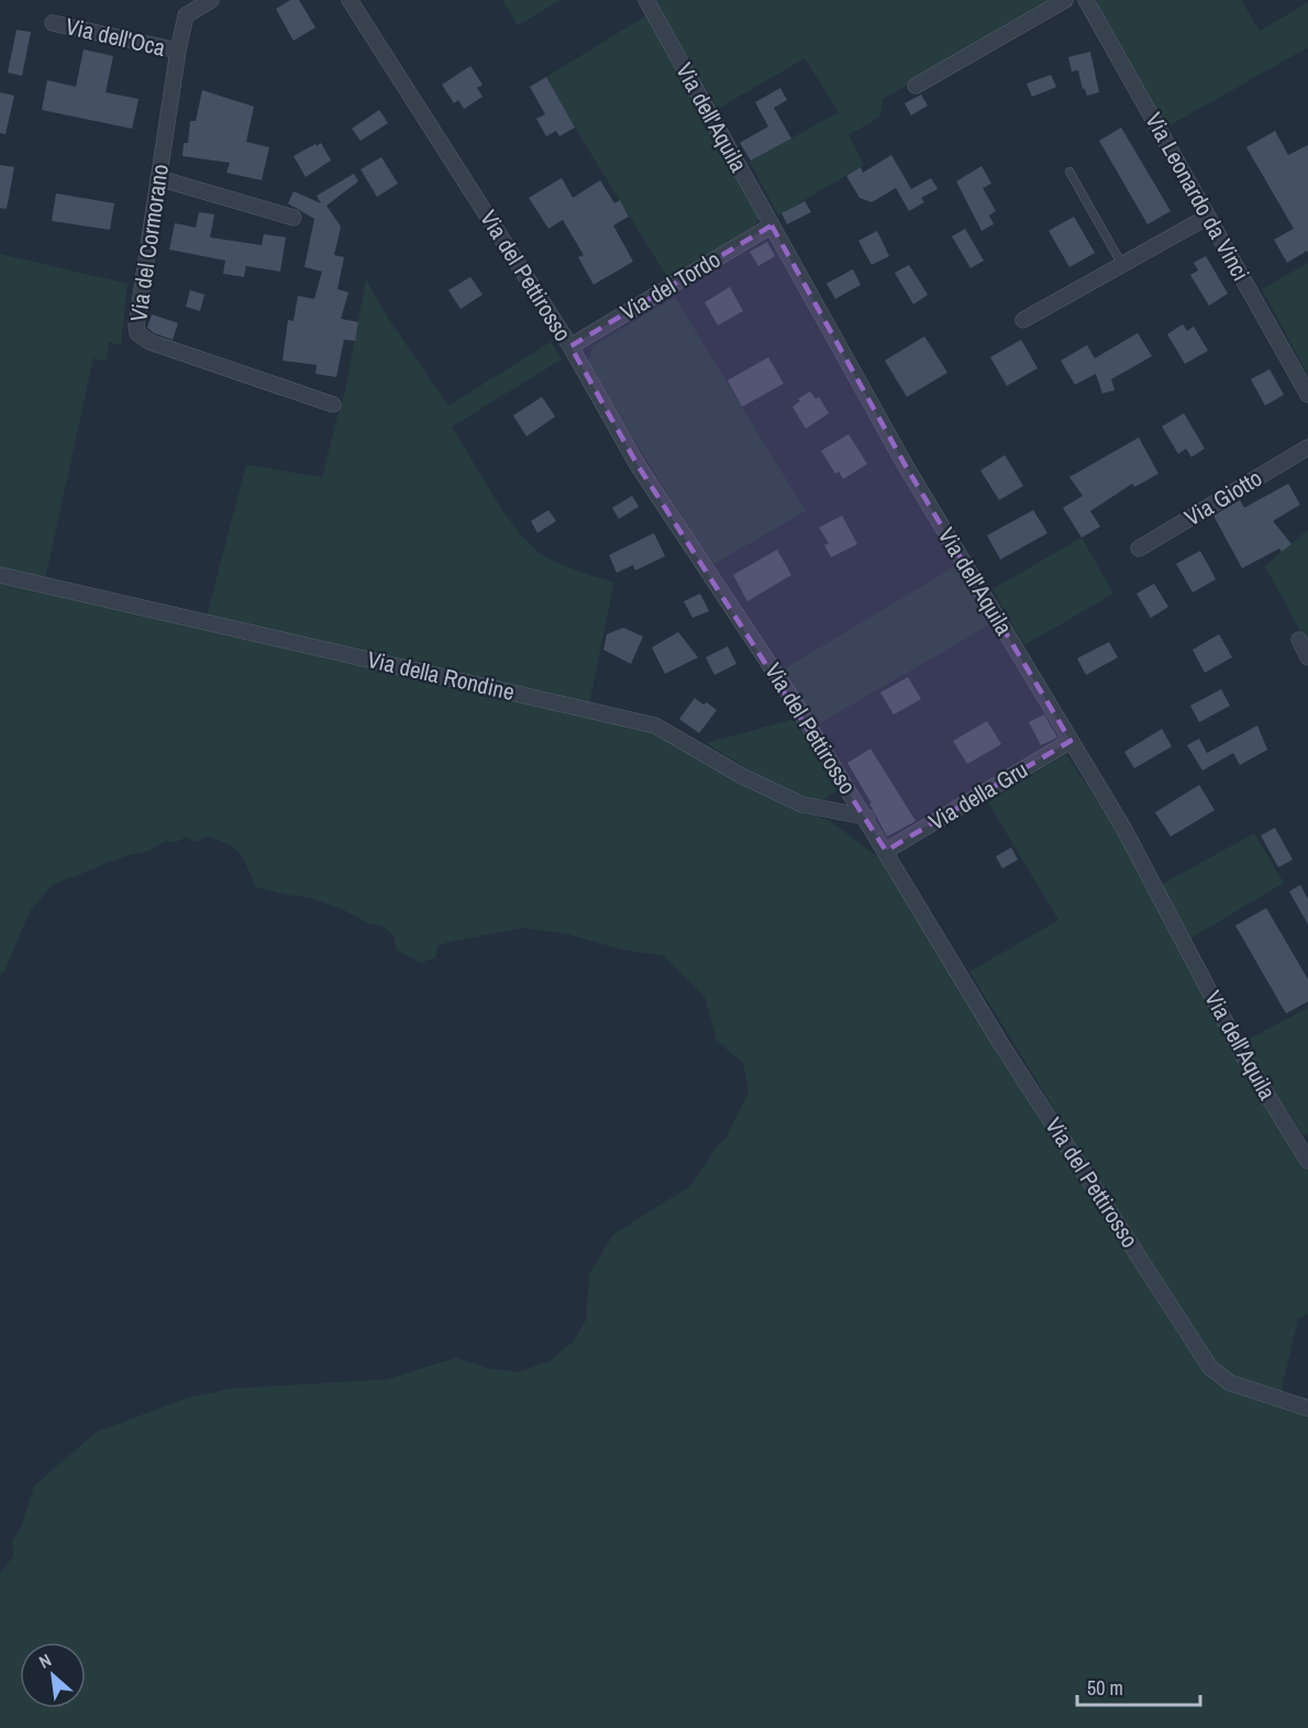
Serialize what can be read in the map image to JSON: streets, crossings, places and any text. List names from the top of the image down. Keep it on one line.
{"streets":{"street":["Via dell'Oca","Via dell'Aquila","Via Leonardo da Vinci","Via del Cormorano","Via del Pettirosso","Via del Tordo","Via Giotto","Via della Rondine","Via della Gru"]},"crossings":[["Via dell'Oca","Via del Cormorano"],["Via dell'Aquila","Via del Tordo"],["Via dell'Aquila","Via della Gru"],["Via del Pettirosso","Via del Tordo"],["Via del Pettirosso","Via della Rondine"],["Via del Pettirosso","Via della Gru"]],"scale_bar":"50 m","north":"top left"}
